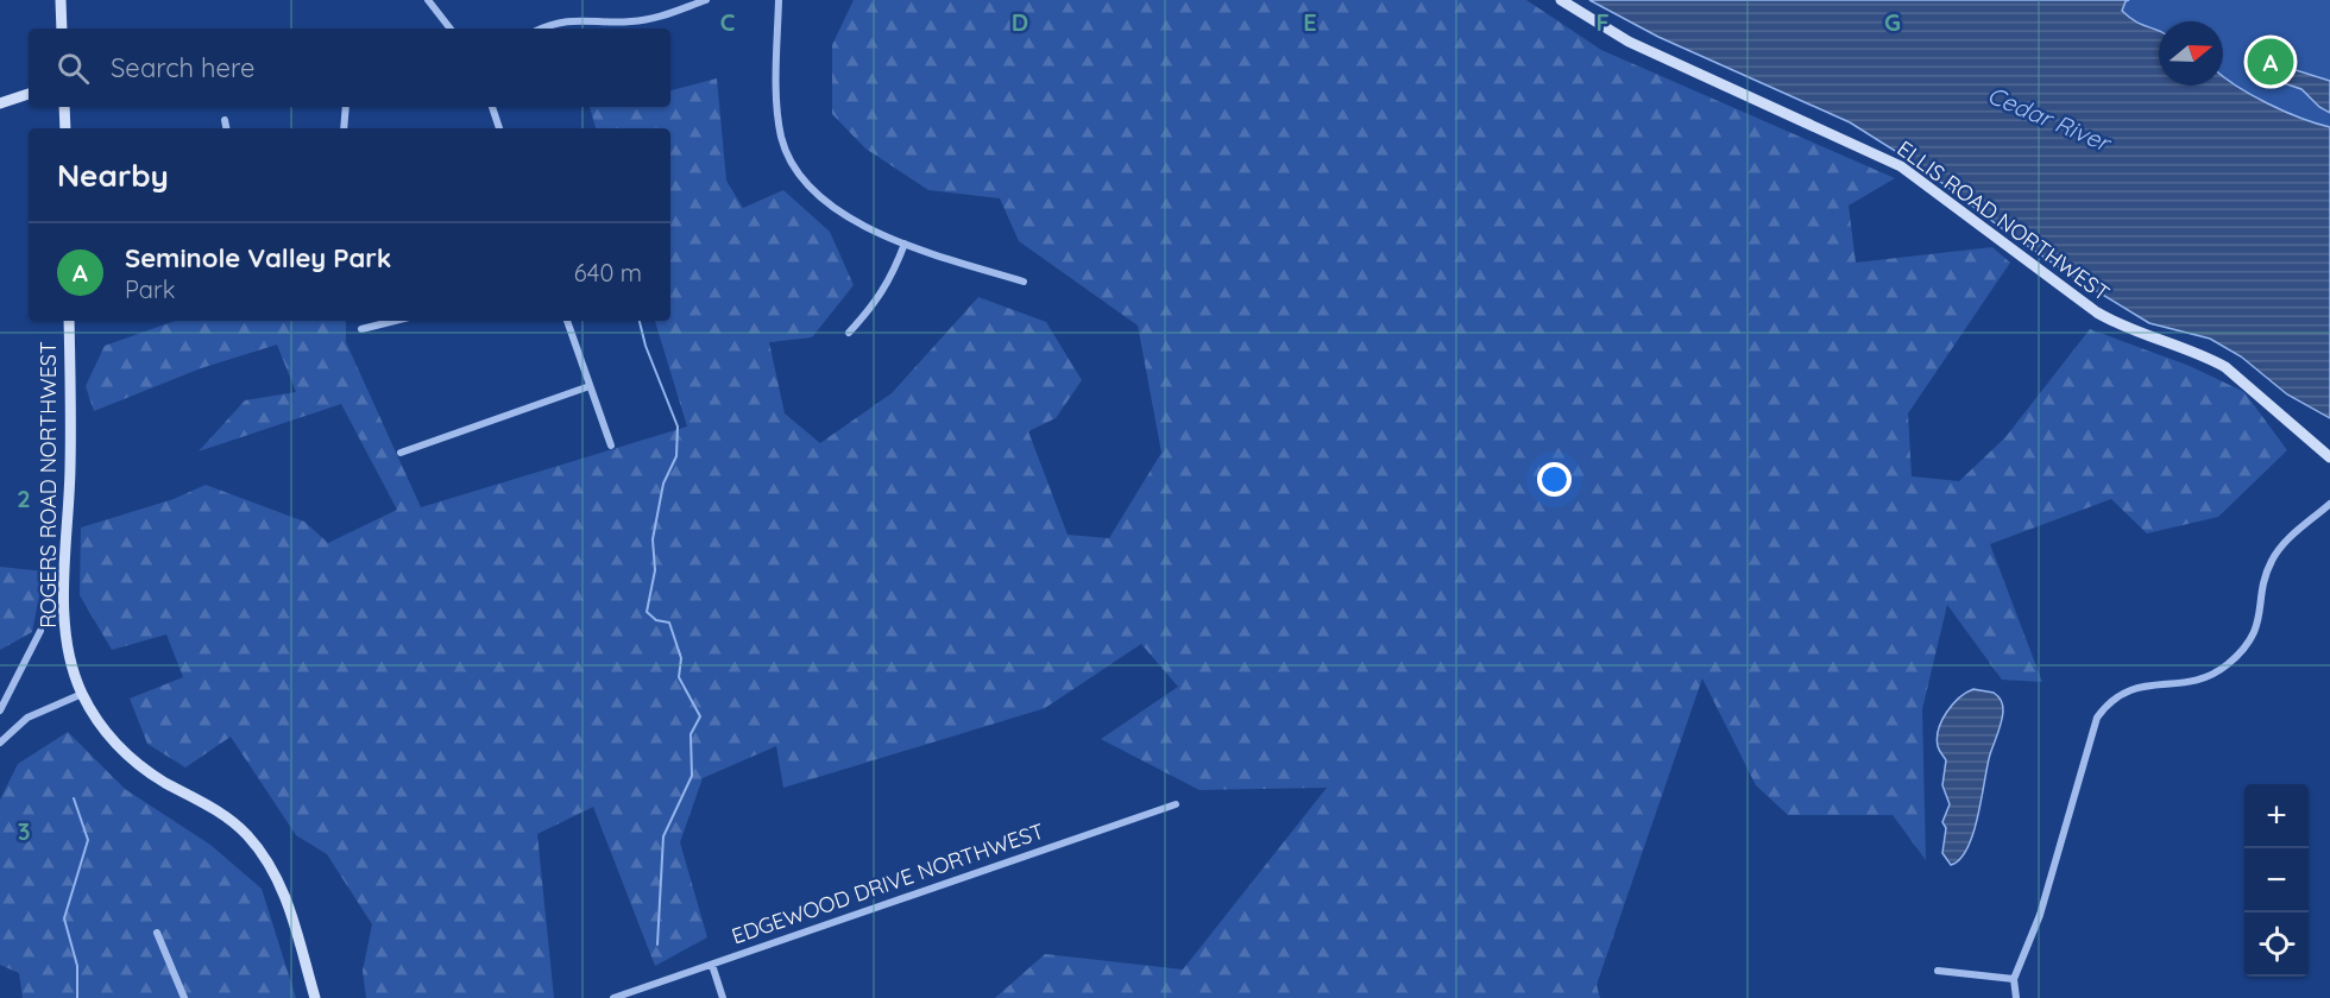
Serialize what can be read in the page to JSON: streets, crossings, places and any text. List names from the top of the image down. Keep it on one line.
{"streets":{"street":["ELLIS ROAD NORTHWEST","ROGERS ROAD NORTHWEST","EDGEWOOD DRIVE NORTHWEST"]},"water":["Cedar River"],"north":"right","page":{"search":"Search here","pins":"A","heading":"Nearby","list":[{"mark":"A","name":"Seminole Valley Park","note":"Park","value":"640 m"}],"map_buttons":["+","−"]},"grid":{"columns":["C","D","E","F","G"],"rows":["2","3"]}}
